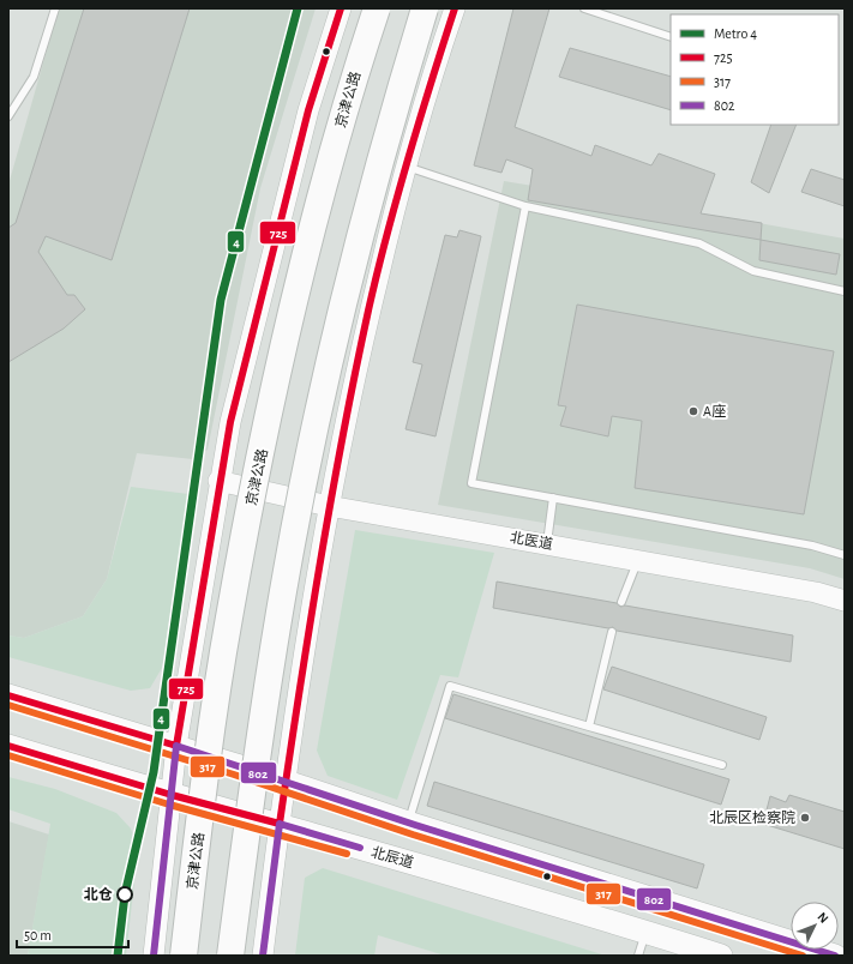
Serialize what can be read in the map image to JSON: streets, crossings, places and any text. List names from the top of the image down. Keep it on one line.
{"streets":{"highway":["京津公路"],"main road":["北医道","北辰道"]},"places":["A座","北辰区检察院","北仓"],"lines":["metro line 4","transit line 725","transit line 317","transit line 802"],"legend":["Metro 4","725","317","802"],"scale_bar":"50 m","north":"top right"}
